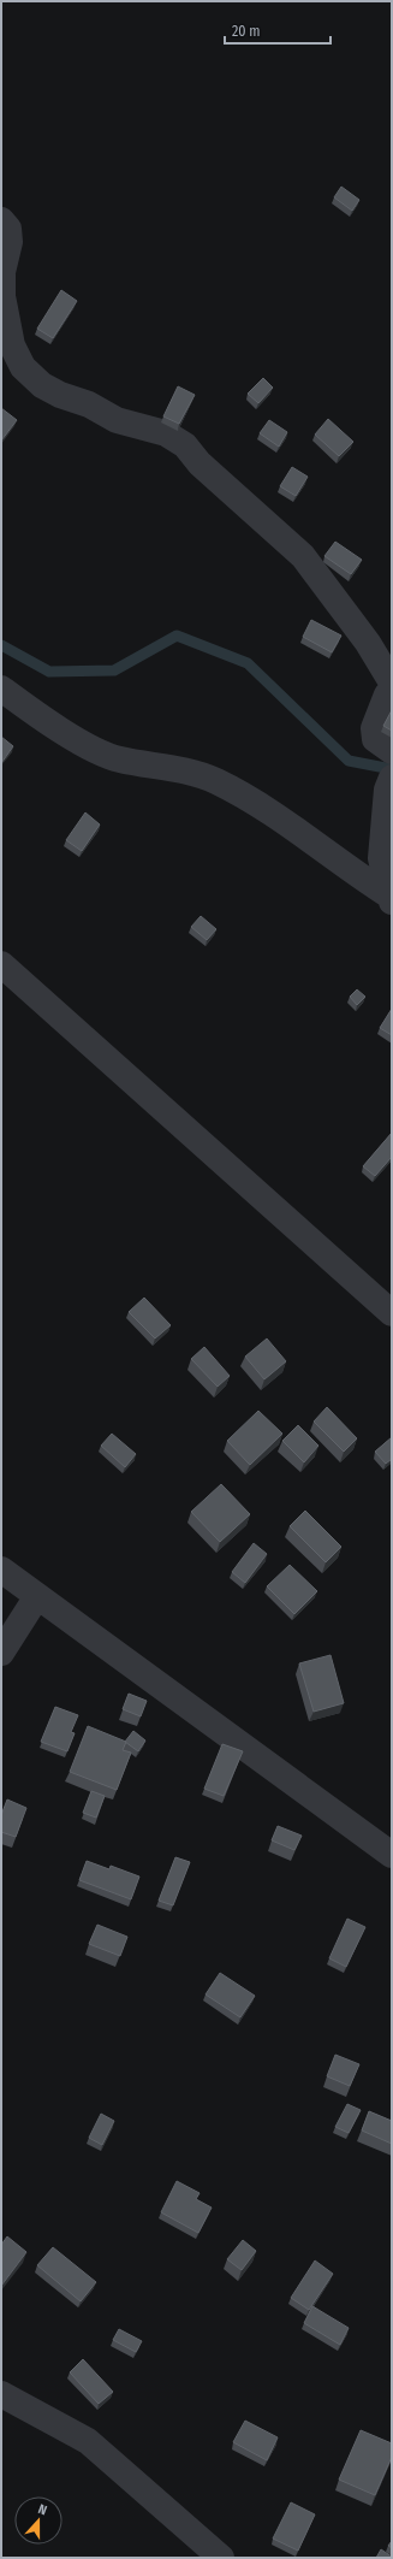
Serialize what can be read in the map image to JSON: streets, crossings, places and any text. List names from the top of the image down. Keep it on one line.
{"scale_bar":"20 m","north":"top"}
